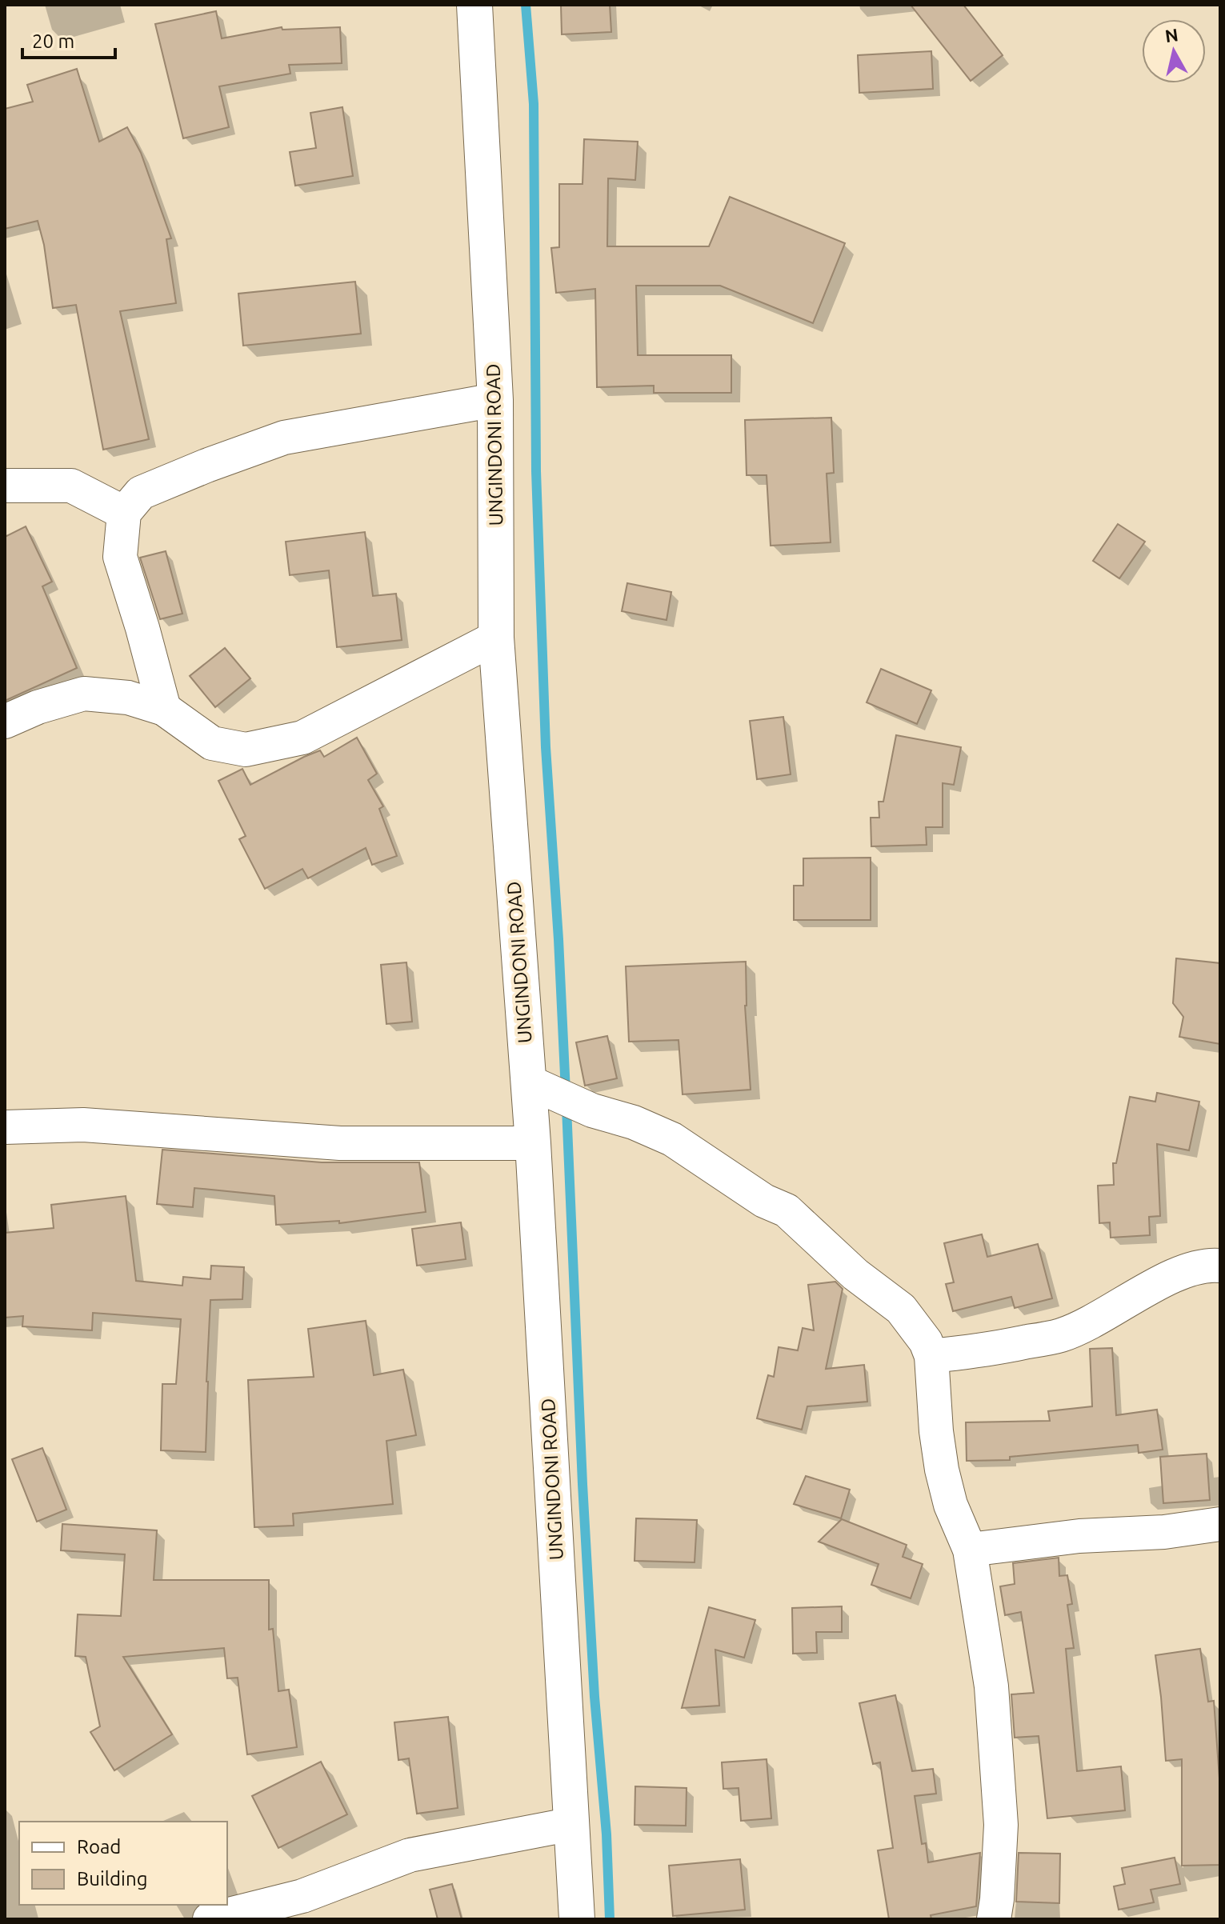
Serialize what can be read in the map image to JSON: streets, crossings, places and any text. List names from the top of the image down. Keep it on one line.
{"streets":{"main road":["UNGINDONI ROAD"]},"legend":["Road","Building"],"scale_bar":"20 m","north":"top"}
